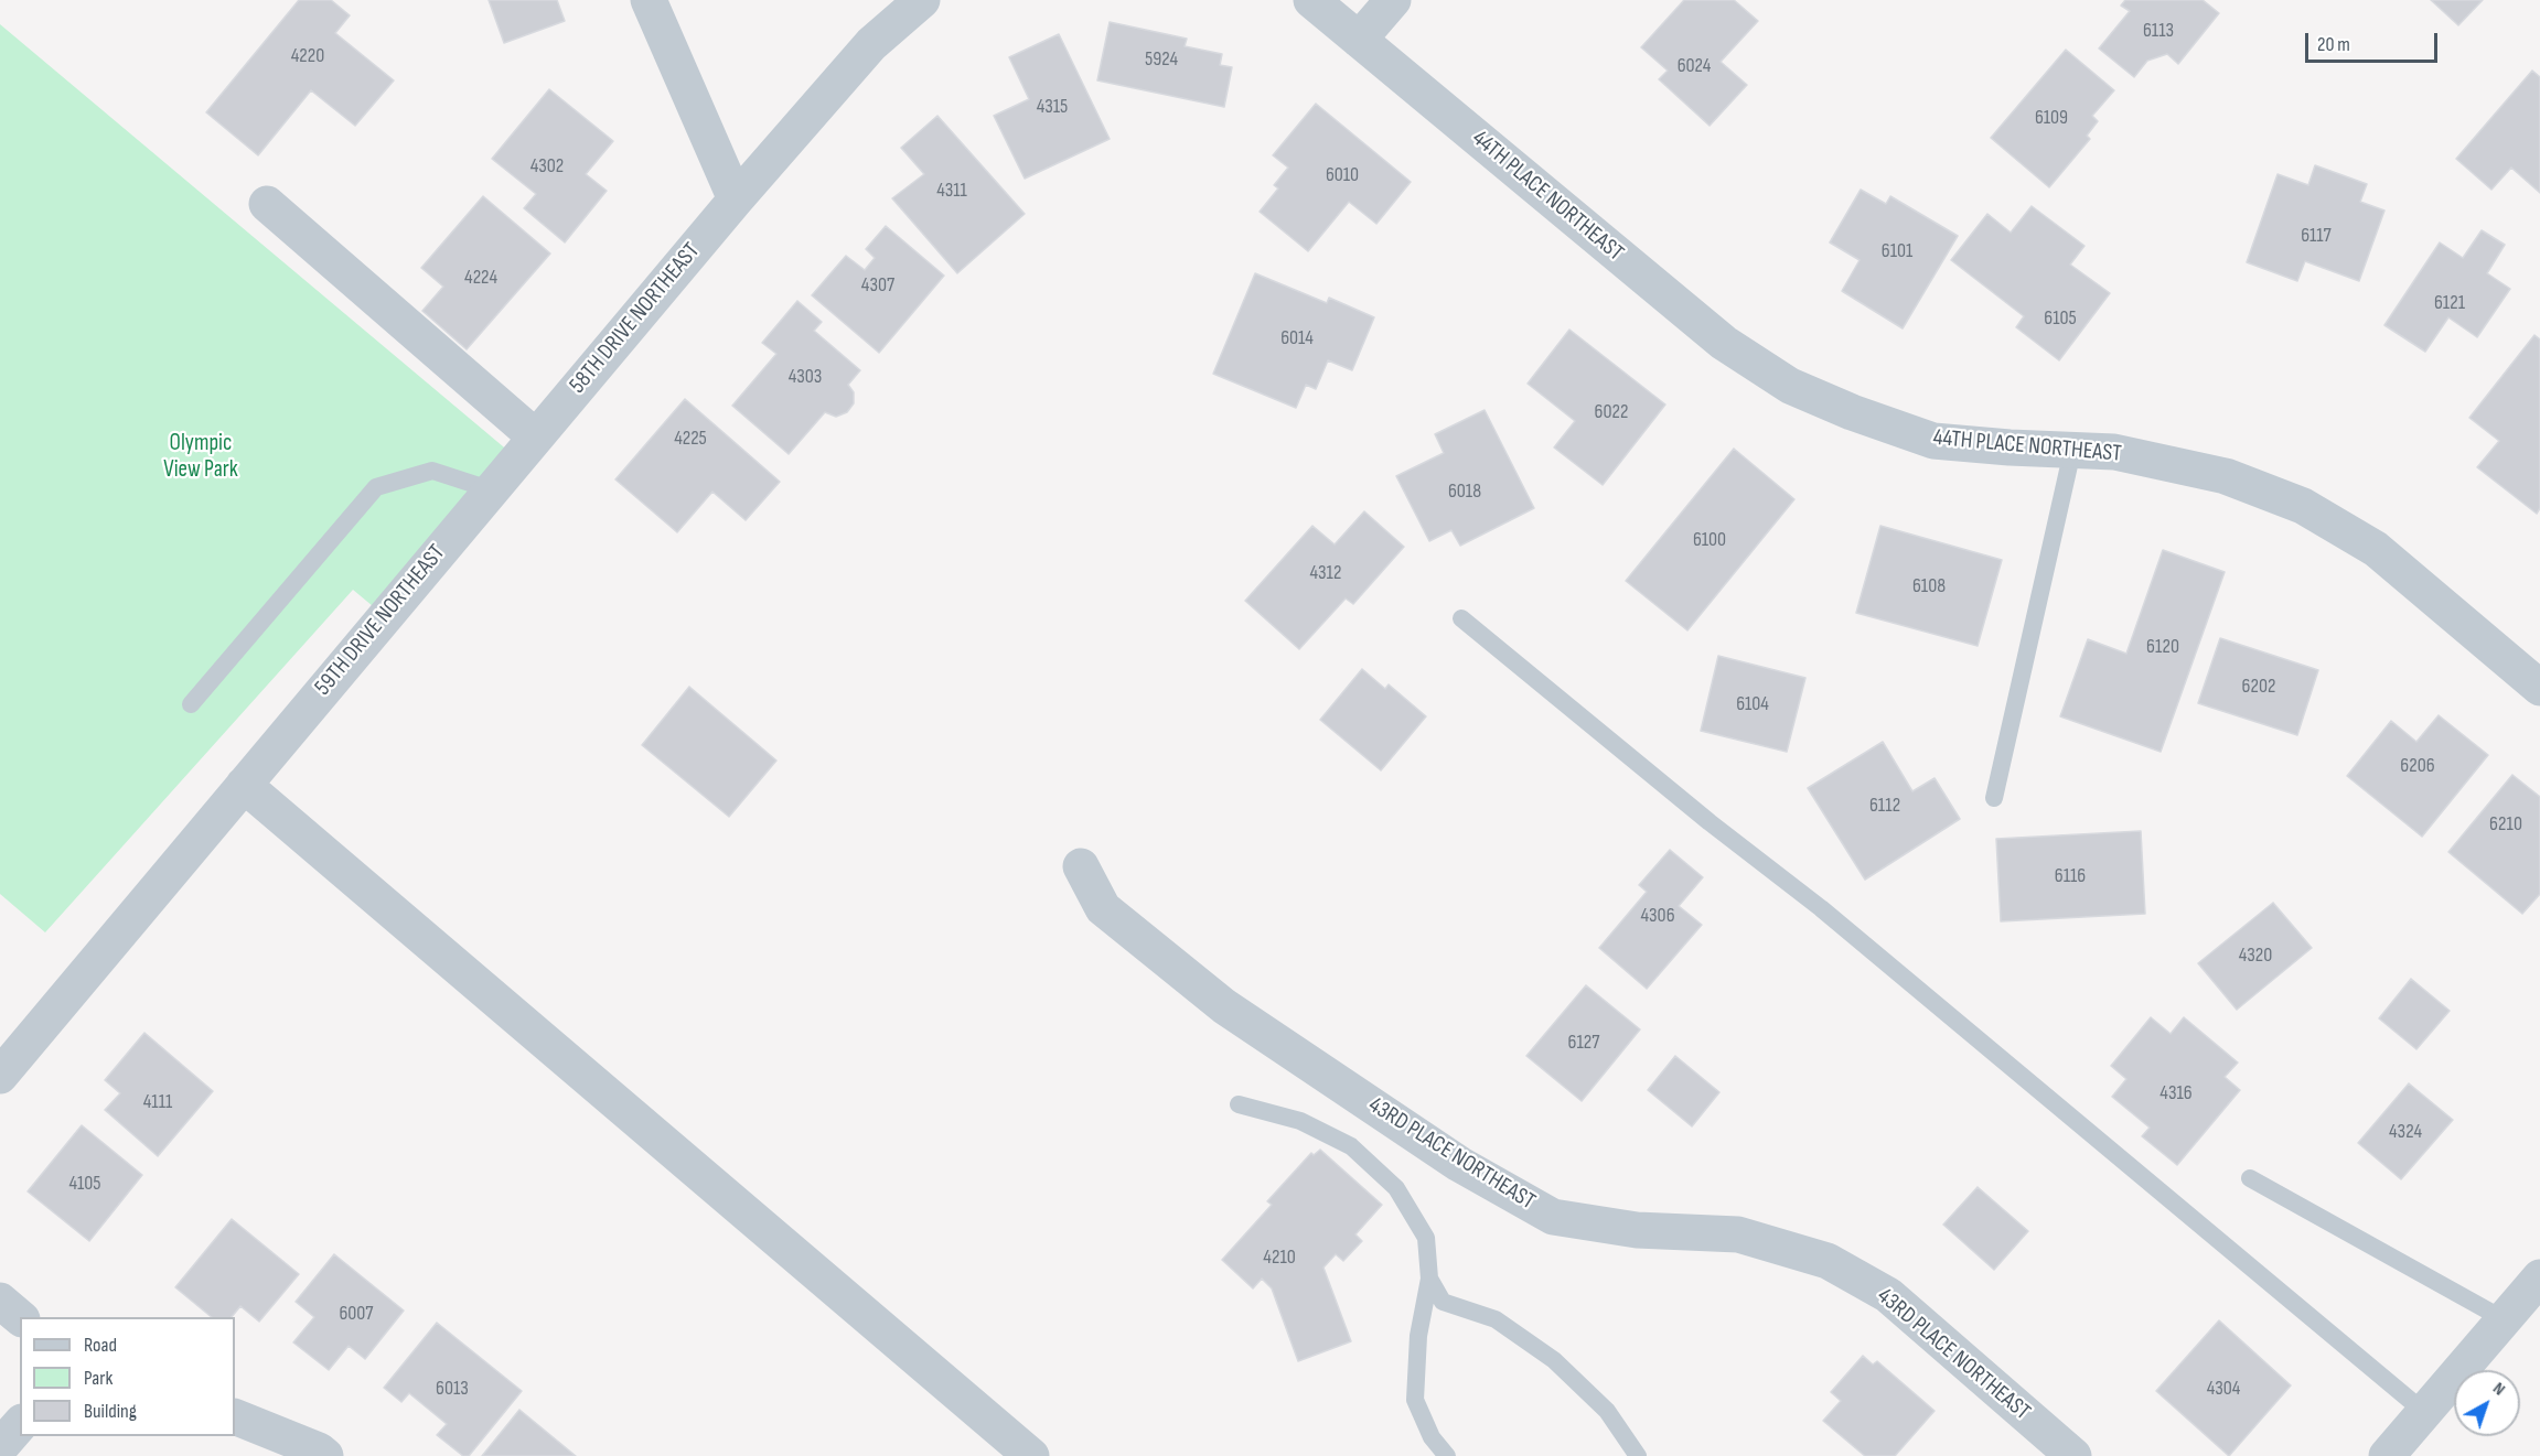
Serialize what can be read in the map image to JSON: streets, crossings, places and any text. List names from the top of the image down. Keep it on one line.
{"streets":{"street":["44TH PLACE NORTHEAST","58TH DRIVE NORTHEAST","59TH DRIVE NORTHEAST","43RD PLACE NORTHEAST"]},"crossings":[["58TH DRIVE NORTHEAST","59TH DRIVE NORTHEAST"]],"parks":["Olympic View Park"],"house_numbers":["6113","4220","5924","6024","4315","6109","4302","6010","4311","6117","6101","4224","4307","6121","6105","6014","4303","6022","4225","6018","6100","4312","6108","6120","6202","6104","6206","6112","6210","6116","4306","4320","6127","4316","4111","4324","4105","4210","6007","6013","4304"],"legend":["Road","Park","Building"],"scale_bar":"20 m","north":"top right"}
